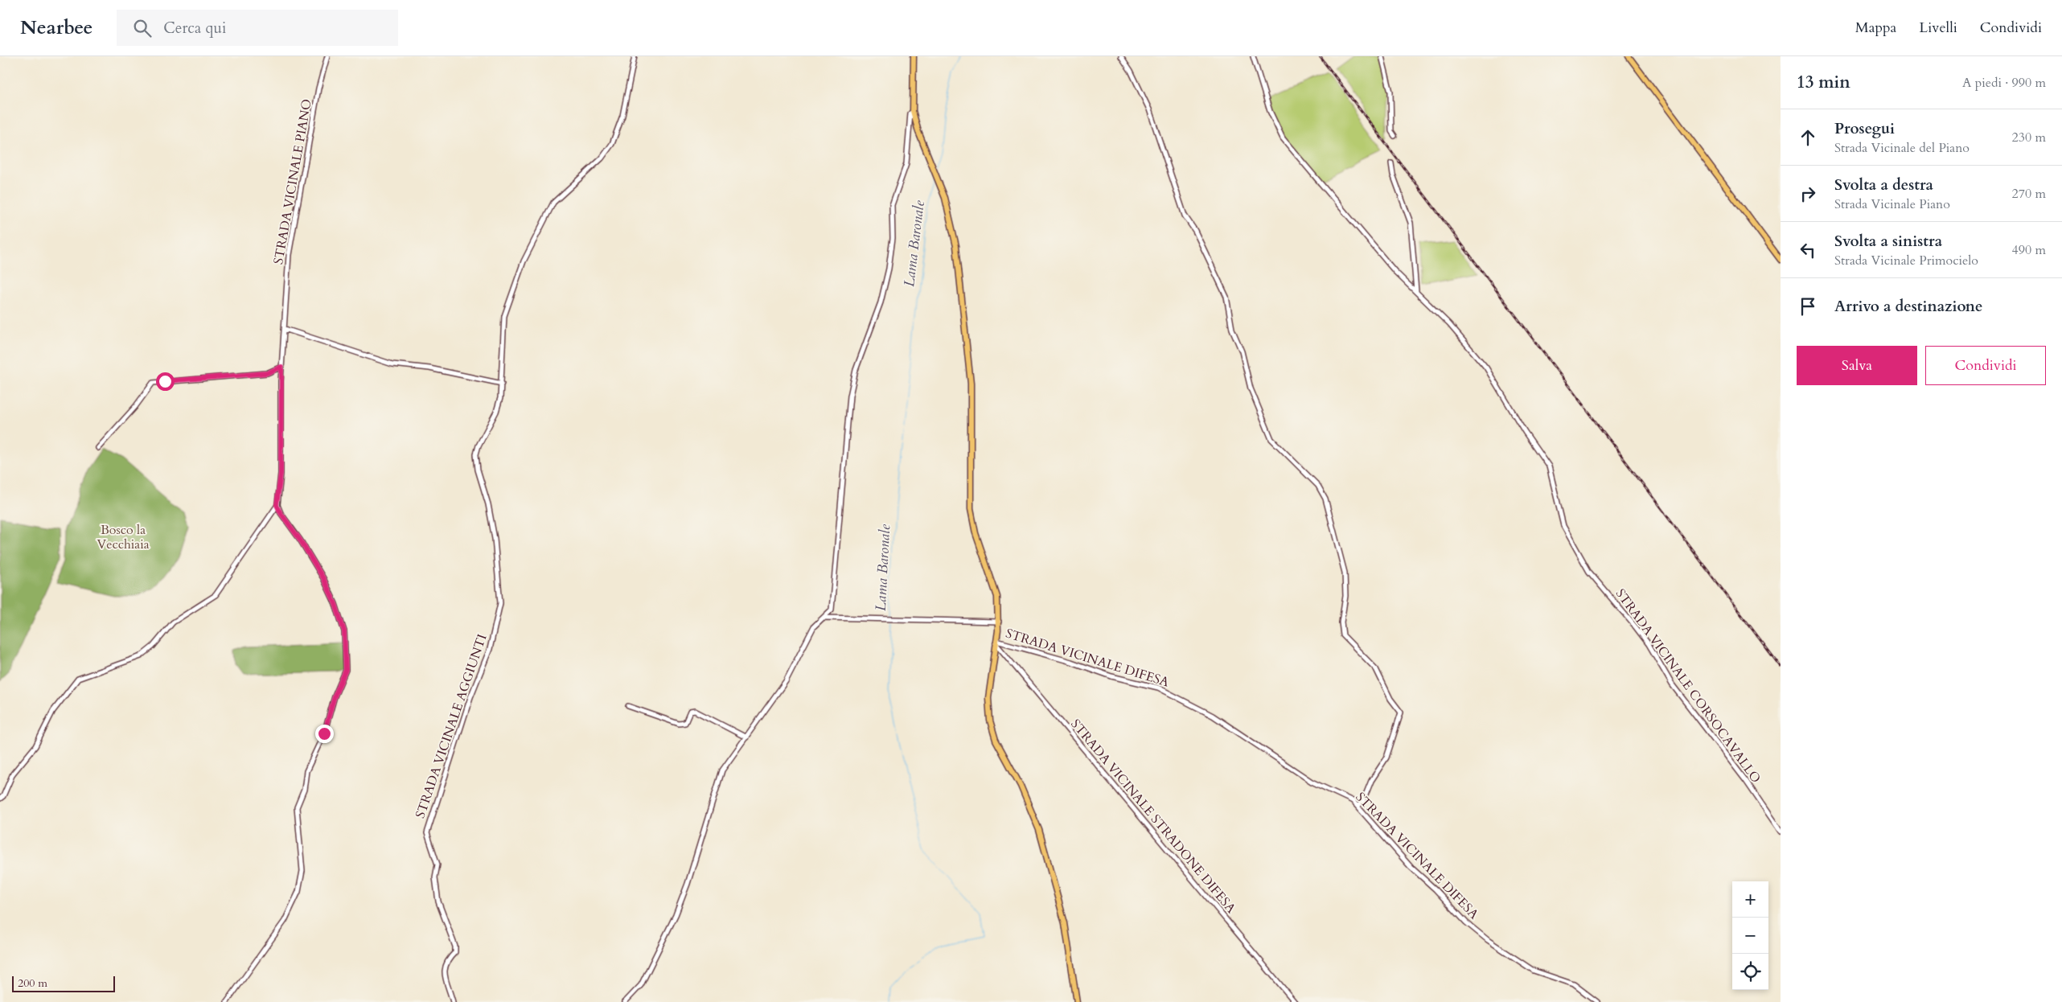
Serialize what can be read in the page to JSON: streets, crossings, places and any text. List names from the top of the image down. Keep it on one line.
{"streets":{"street":["STRADA VICINALE PIANO","STRADA VICINALE DIFESA","STRADA VICINALE CORSOCAVALLO","STRADA VICINALE AGGIUNTI","STRADA VICINALE STRADONE DIFESA"]},"crossings":[["STRADA VICINALE DIFESA","STRADA VICINALE STRADONE DIFESA"]],"water":["Lama Baronale"],"parks":["Bosco la Vecchiaia"],"scale_bar":"200 m","page":{"header":"Nearbee","search":"Cerca qui","nav":["Mappa","Livelli","Condividi"],"heading":["13 min","A piedi · 990 m"],"list":[["Prosegui","Strada Vicinale del Piano","230 m"],["Svolta a destra","Strada Vicinale Piano","270 m"],["Svolta a sinistra","Strada Vicinale Primocielo","490 m"],"Arrivo a destinazione"],"buttons":["Salva","Condividi"],"map_buttons":["+","−"],"scale":"200 m"}}
